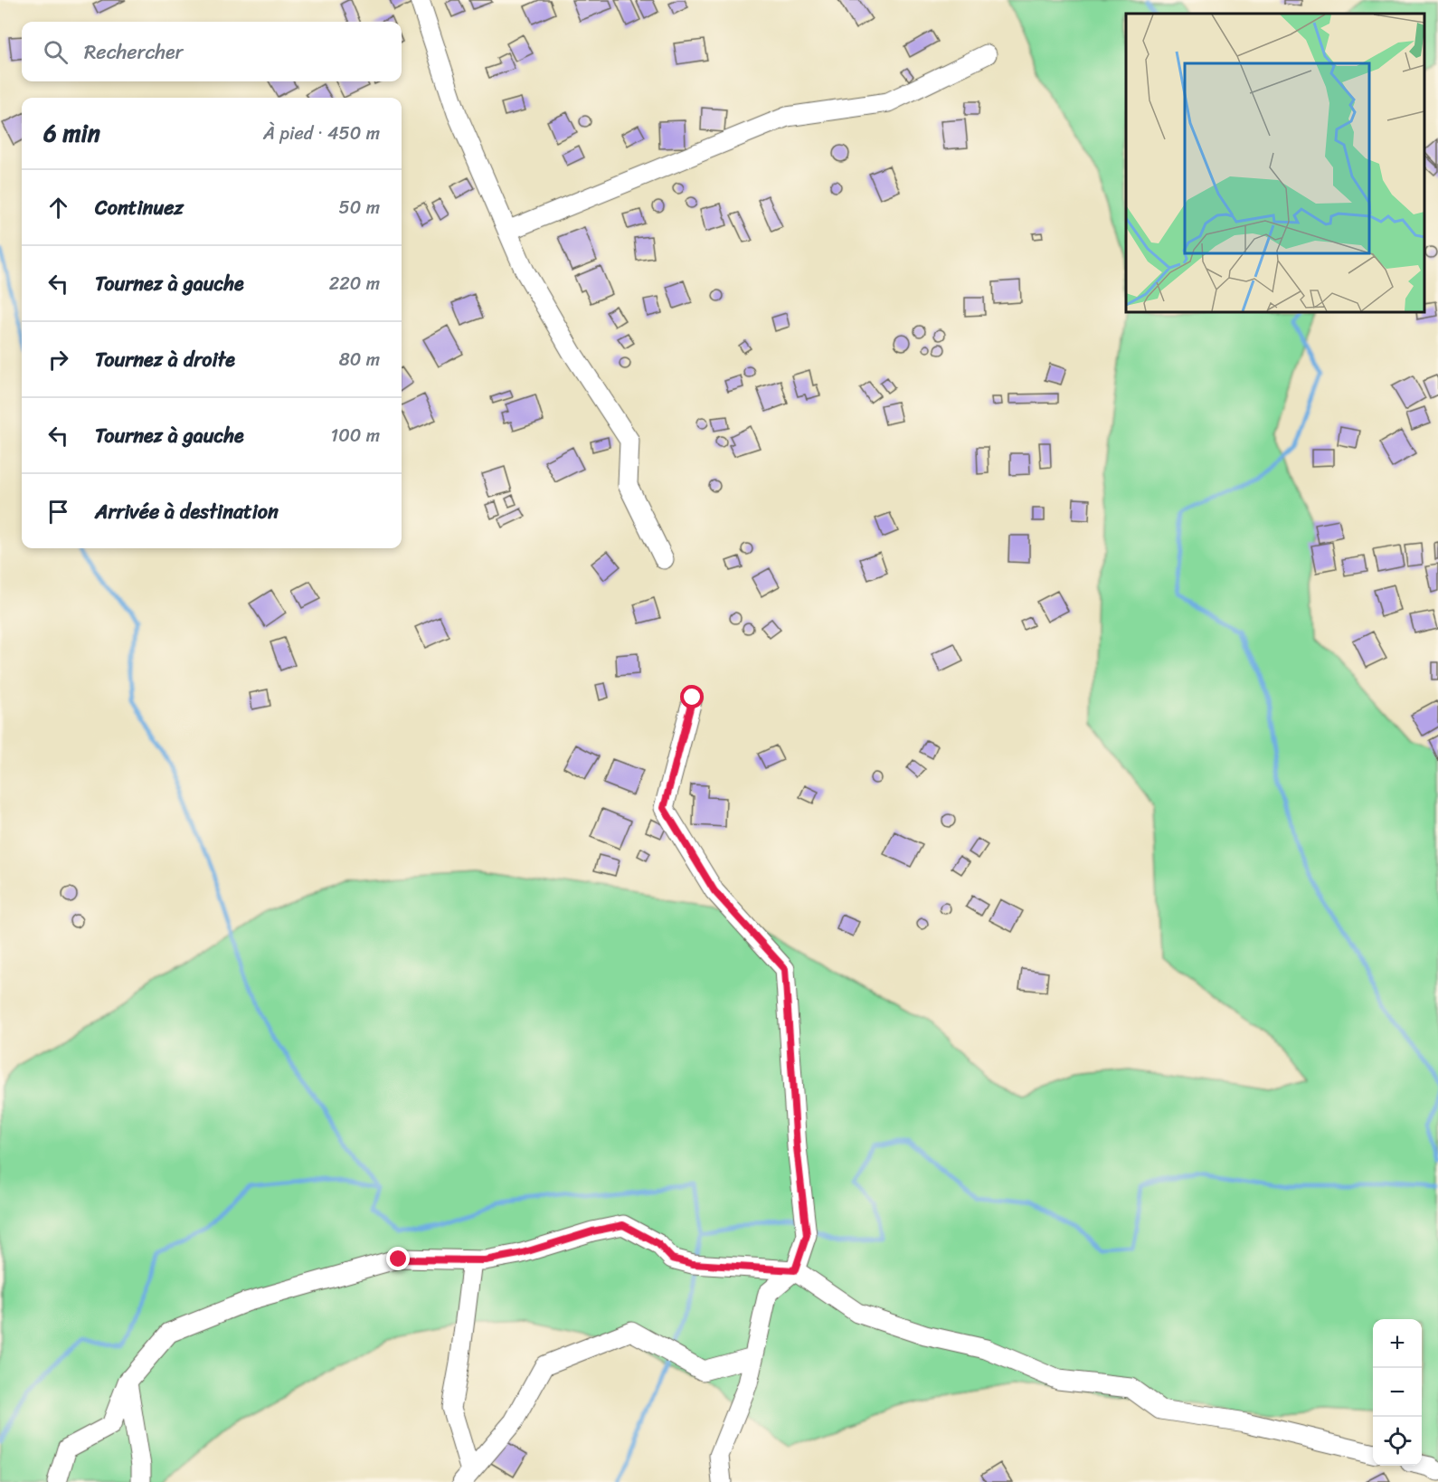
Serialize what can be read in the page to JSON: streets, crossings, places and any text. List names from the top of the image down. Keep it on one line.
{"page":{"search":"Rechercher","heading":["6 min","À pied · 450 m"],"list":[["Continuez","50 m"],["Tournez à gauche","220 m"],["Tournez à droite","80 m"],["Tournez à gauche","100 m"],"Arrivée à destination"],"map_buttons":["+","−"]}}
